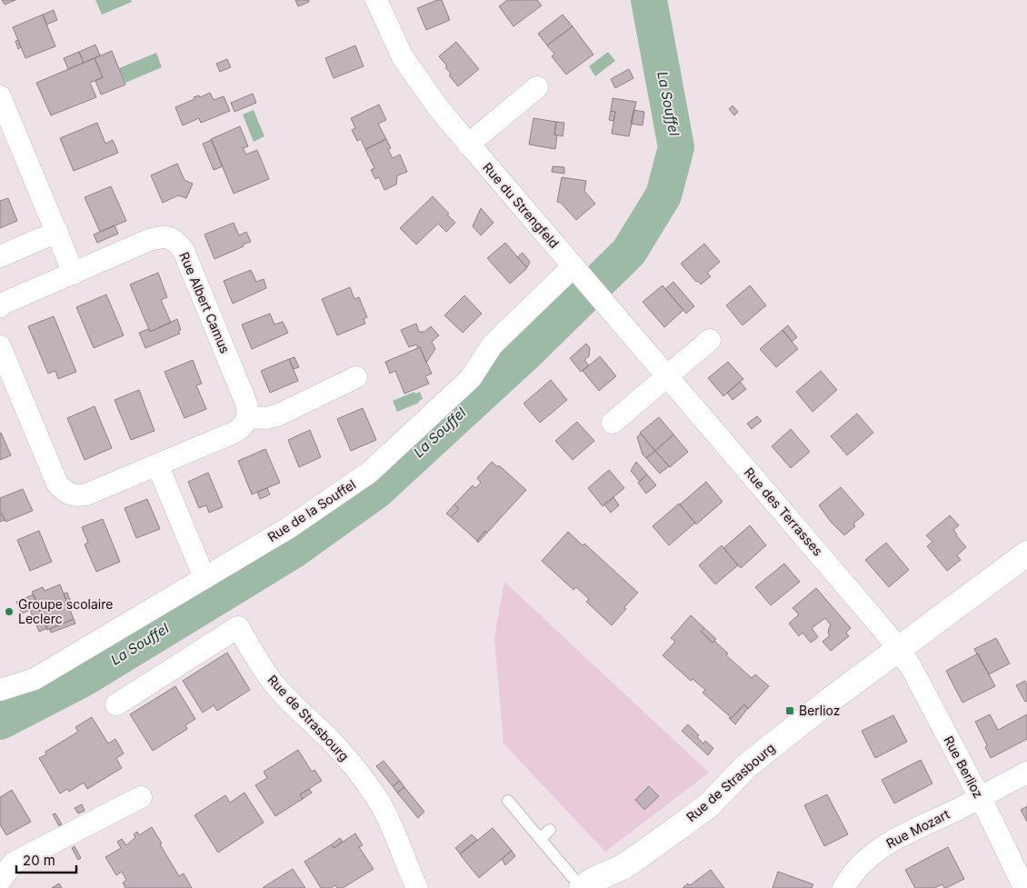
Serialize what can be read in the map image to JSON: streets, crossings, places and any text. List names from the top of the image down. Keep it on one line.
{"streets":{"street":["Rue du Strengfeld","Rue Albert Camus","Rue de la Souffel","Rue des Terrasses","Rue de Strasbourg","Rue Berlioz","Rue Mozart"]},"crossings":[["Rue du Strengfeld","Rue de la Souffel"],["Rue du Strengfeld","Rue des Terrasses"],["Rue de la Souffel","Rue des Terrasses"],["Rue des Terrasses","Rue de Strasbourg"],["Rue des Terrasses","Rue Berlioz"],["Rue de Strasbourg","Rue Berlioz"],["Rue Berlioz","Rue Mozart"]],"water":["La Souffel"],"places":{"other":["Groupe scolaire Leclerc"],"transit":["Berlioz"]},"scale_bar":"20 m"}
